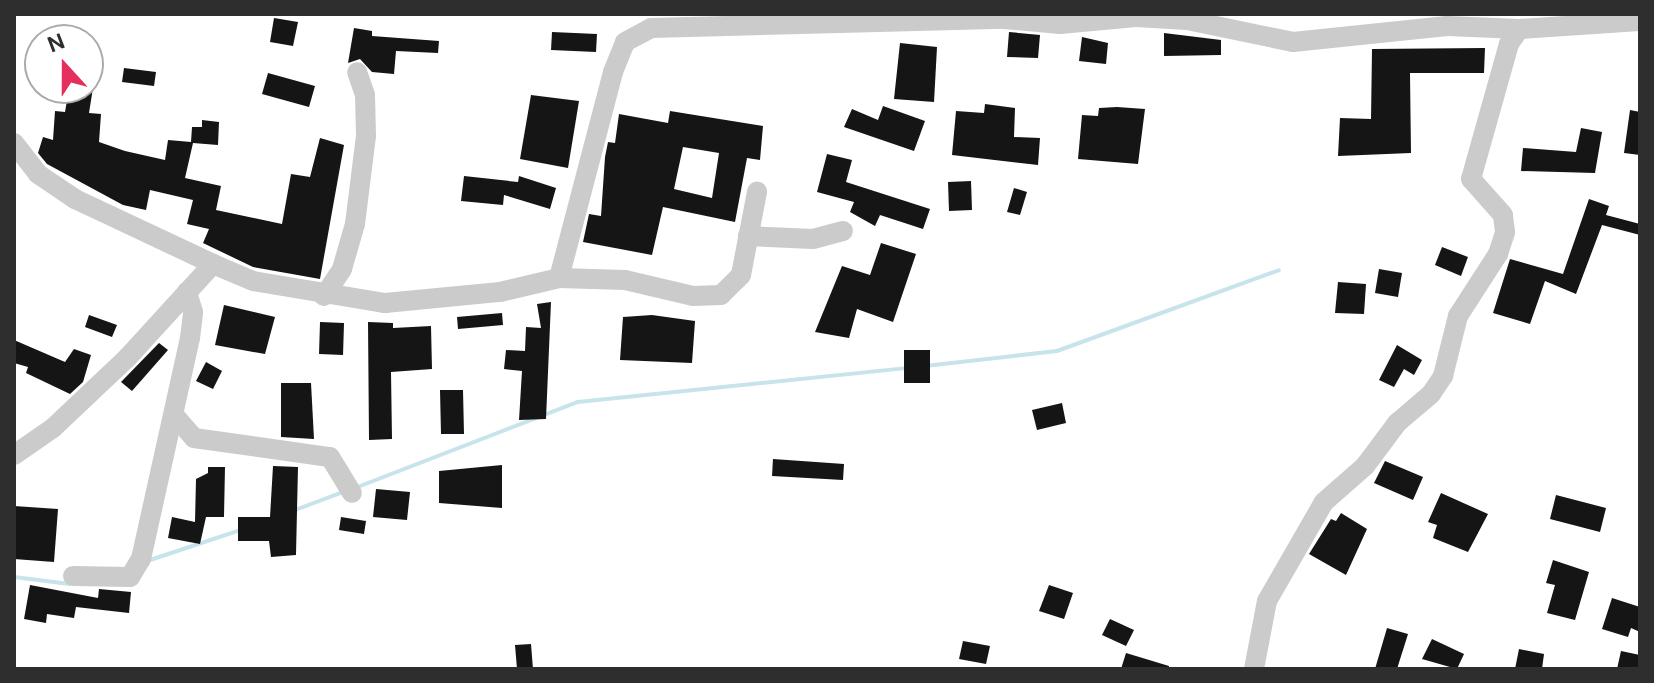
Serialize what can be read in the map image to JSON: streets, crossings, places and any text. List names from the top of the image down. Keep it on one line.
{"north":"top"}
